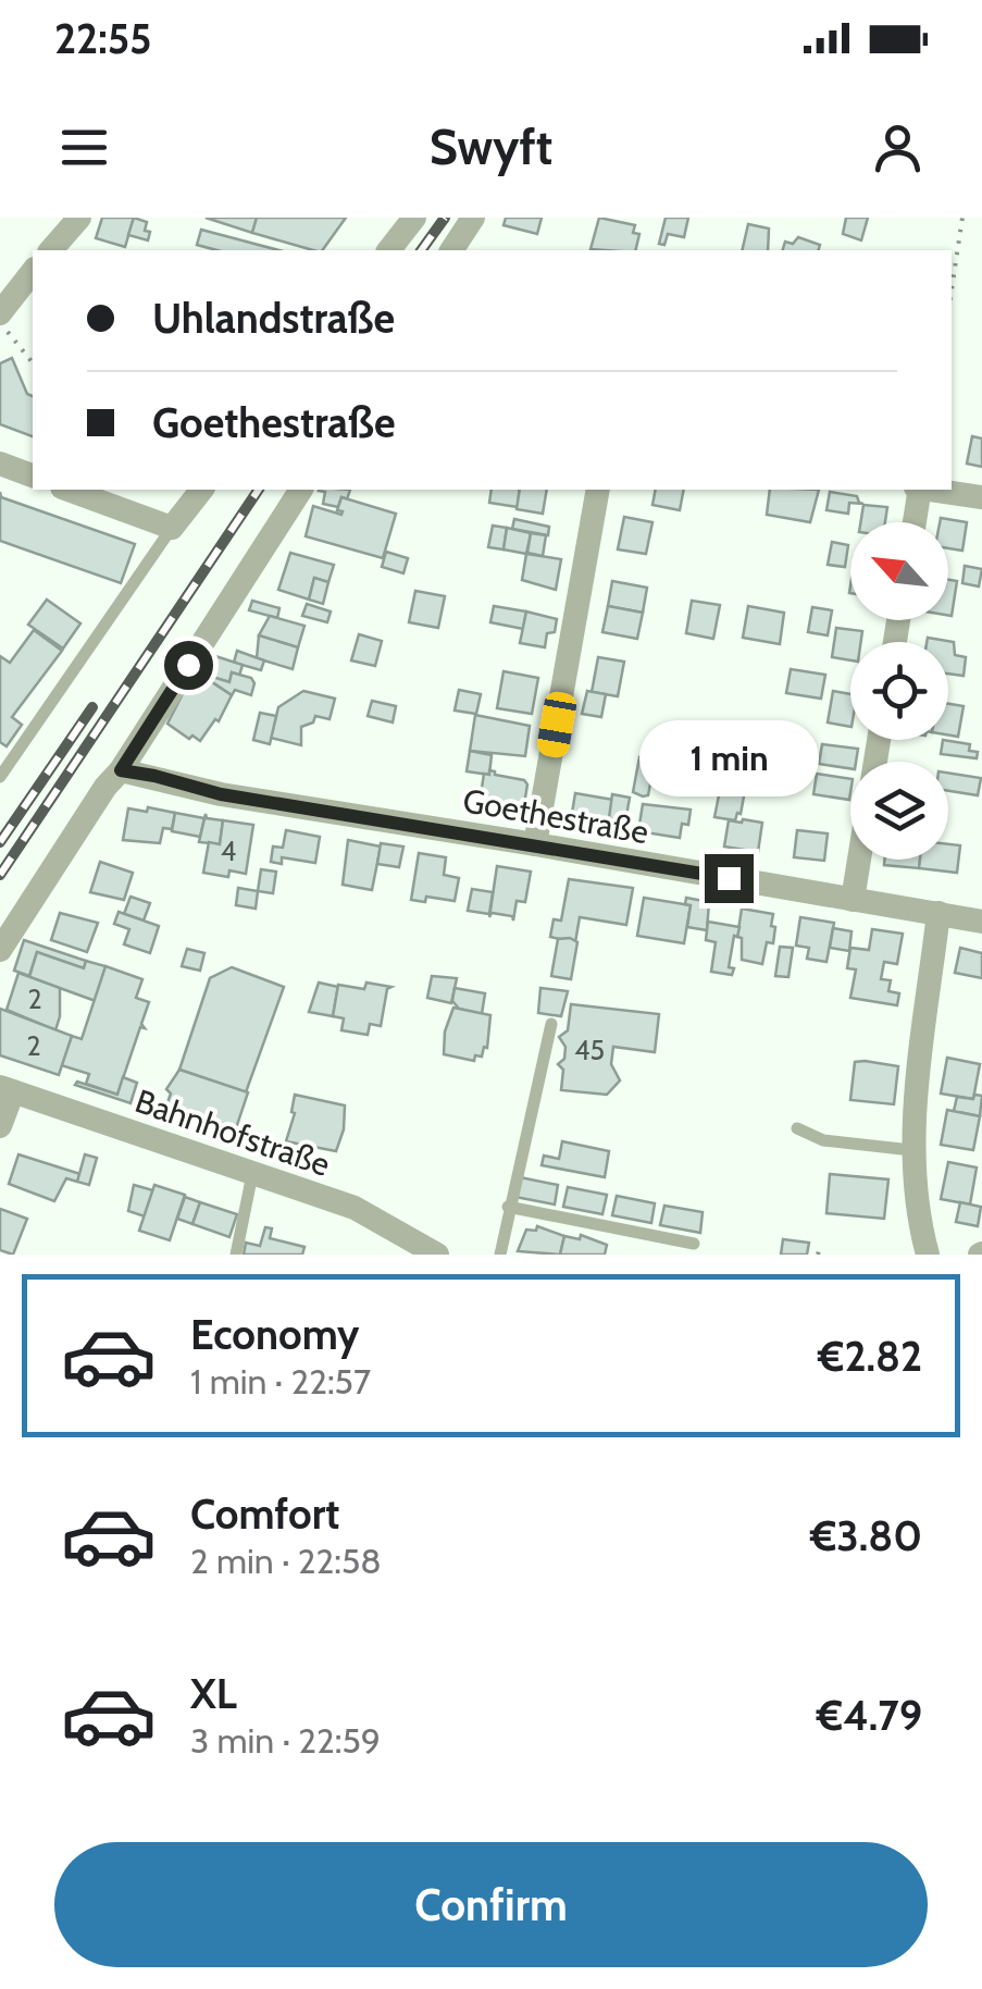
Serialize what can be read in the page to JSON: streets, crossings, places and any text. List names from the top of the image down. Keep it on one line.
{"streets":{"street":["Goethestraße","Bahnhofstraße"]},"house_numbers":["4","2","2","45"],"north":"top left","page":{"status":"22:55","header":"Swyft","banner":["Uhlandstraße","Goethestraße"],"bubble":"1 min","list":[{"name":"Economy","note":"1 min · 22:57","value":"€2.82"},{"name":"Comfort","note":"2 min · 22:58","value":"€3.80"},{"name":"XL","note":"3 min · 22:59","value":"€4.79"}],"buttons":"Confirm"}}
